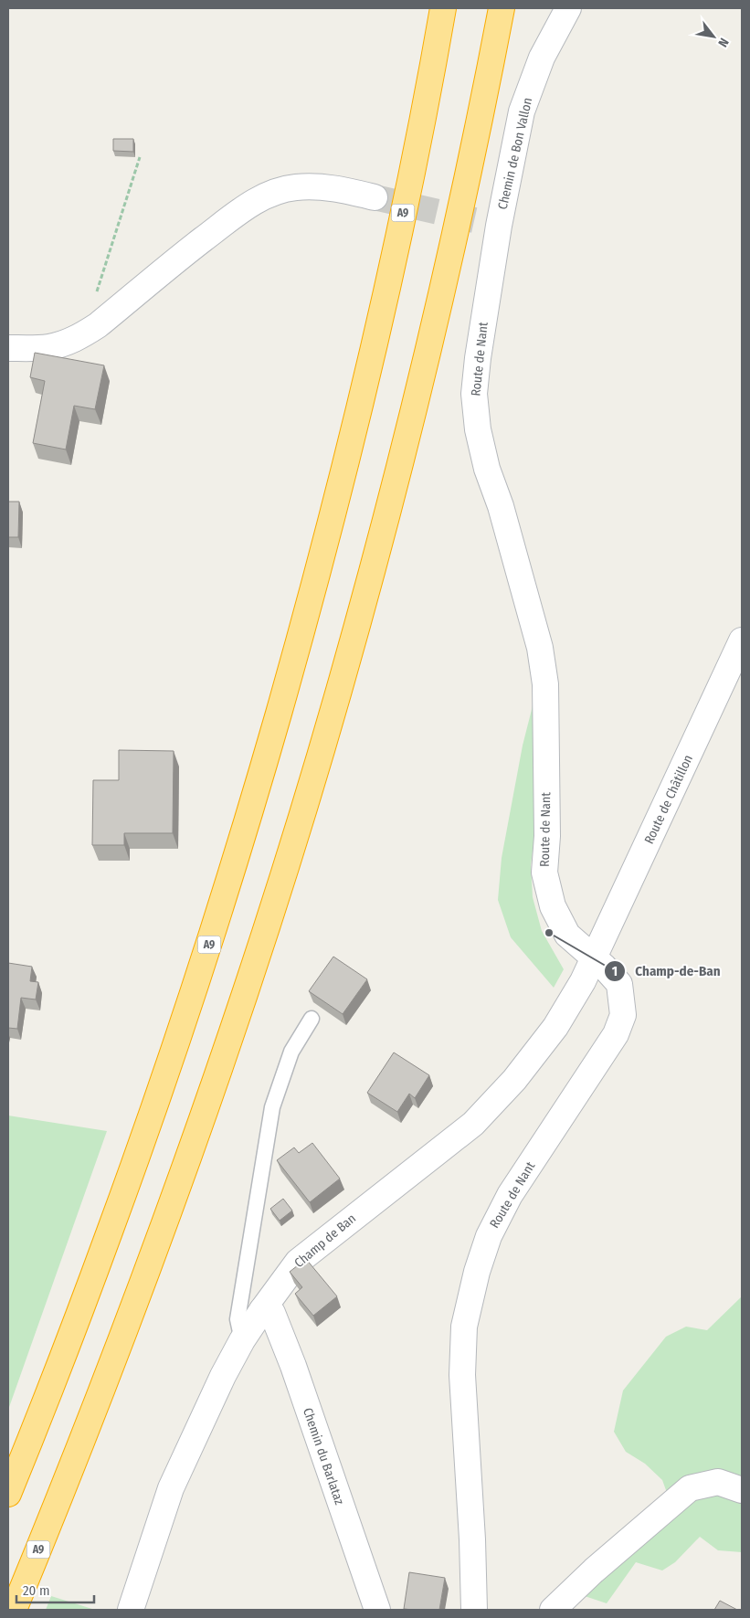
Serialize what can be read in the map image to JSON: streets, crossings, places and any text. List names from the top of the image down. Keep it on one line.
{"streets":{"highway":["A9"],"street":["Chemin de Bon Vallon","Route de Nant","Route de Châtillon","Champ de Ban","Chemin du Barlataz"]},"crossings":[["Chemin de Bon Vallon","Route de Nant"],["Route de Nant","Route de Châtillon"],["Route de Nant","Champ de Ban"],["Route de Châtillon","Champ de Ban"],["Champ de Ban","Chemin du Barlataz"]],"places":["Champ-de-Ban"],"scale_bar":"20 m","north":"bottom right"}
